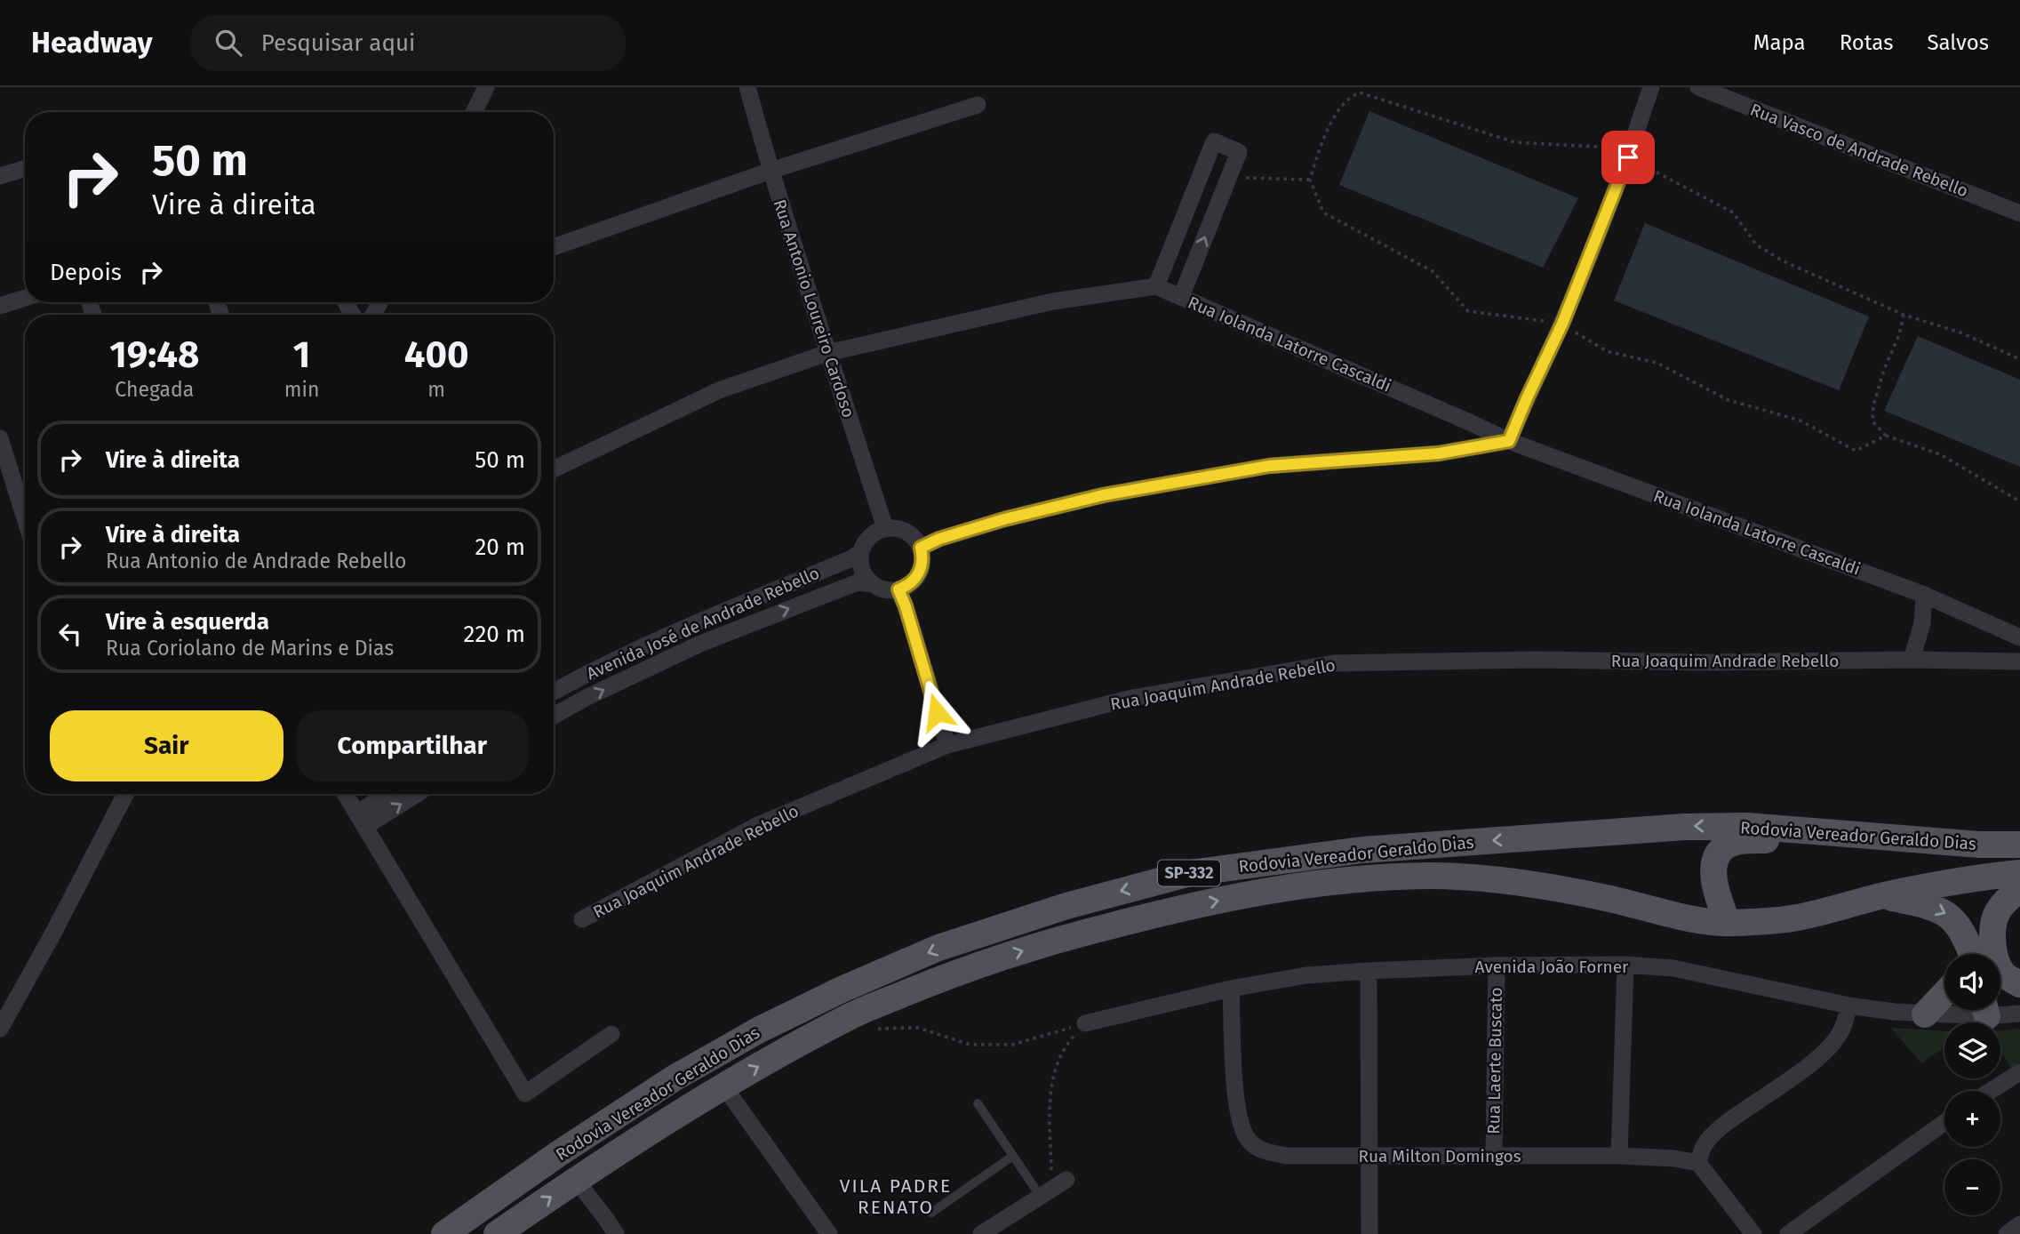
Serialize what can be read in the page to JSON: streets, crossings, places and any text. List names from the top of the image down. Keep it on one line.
{"streets":{"main road":["Rodovia Vereador Geraldo Dias","SP-332"],"street":["Rua Vasco de Andrade Rebello","Rua Antonio Loureiro Cardoso","Rua Iolanda Latorre Cascaldi","Avenida José de Andrade Rebello","Rua Joaquim Andrade Rebello","Avenida João Forner","Rua Laerte Buscato","Rua Milton Domingos"]},"crossings":[["Rua Antonio Loureiro Cardoso","Avenida José de Andrade Rebello"],["Avenida João Forner","Rua Laerte Buscato"],["Avenida João Forner","Rua Milton Domingos"],["Rua Laerte Buscato","Rua Milton Domingos"]],"districts":["VILA PADRE RENATO"],"page":{"header":"Headway","search":"Pesquisar aqui","nav":["Mapa","Rotas","Salvos"],"turn":["50 m","Vire à direita"],"then":"Depois","eta":["19:48","Chegada","1","min","400","m"],"list":[{"name":"Vire à direita","value":"50 m"},{"name":"Vire à direita","note":"Rua Antonio de Andrade Rebello","value":"20 m"},{"name":"Vire à esquerda","note":"Rua Coriolano de Marins e Dias","value":"220 m"}],"buttons":["Sair","Compartilhar"],"map_buttons":["+","−"]}}
